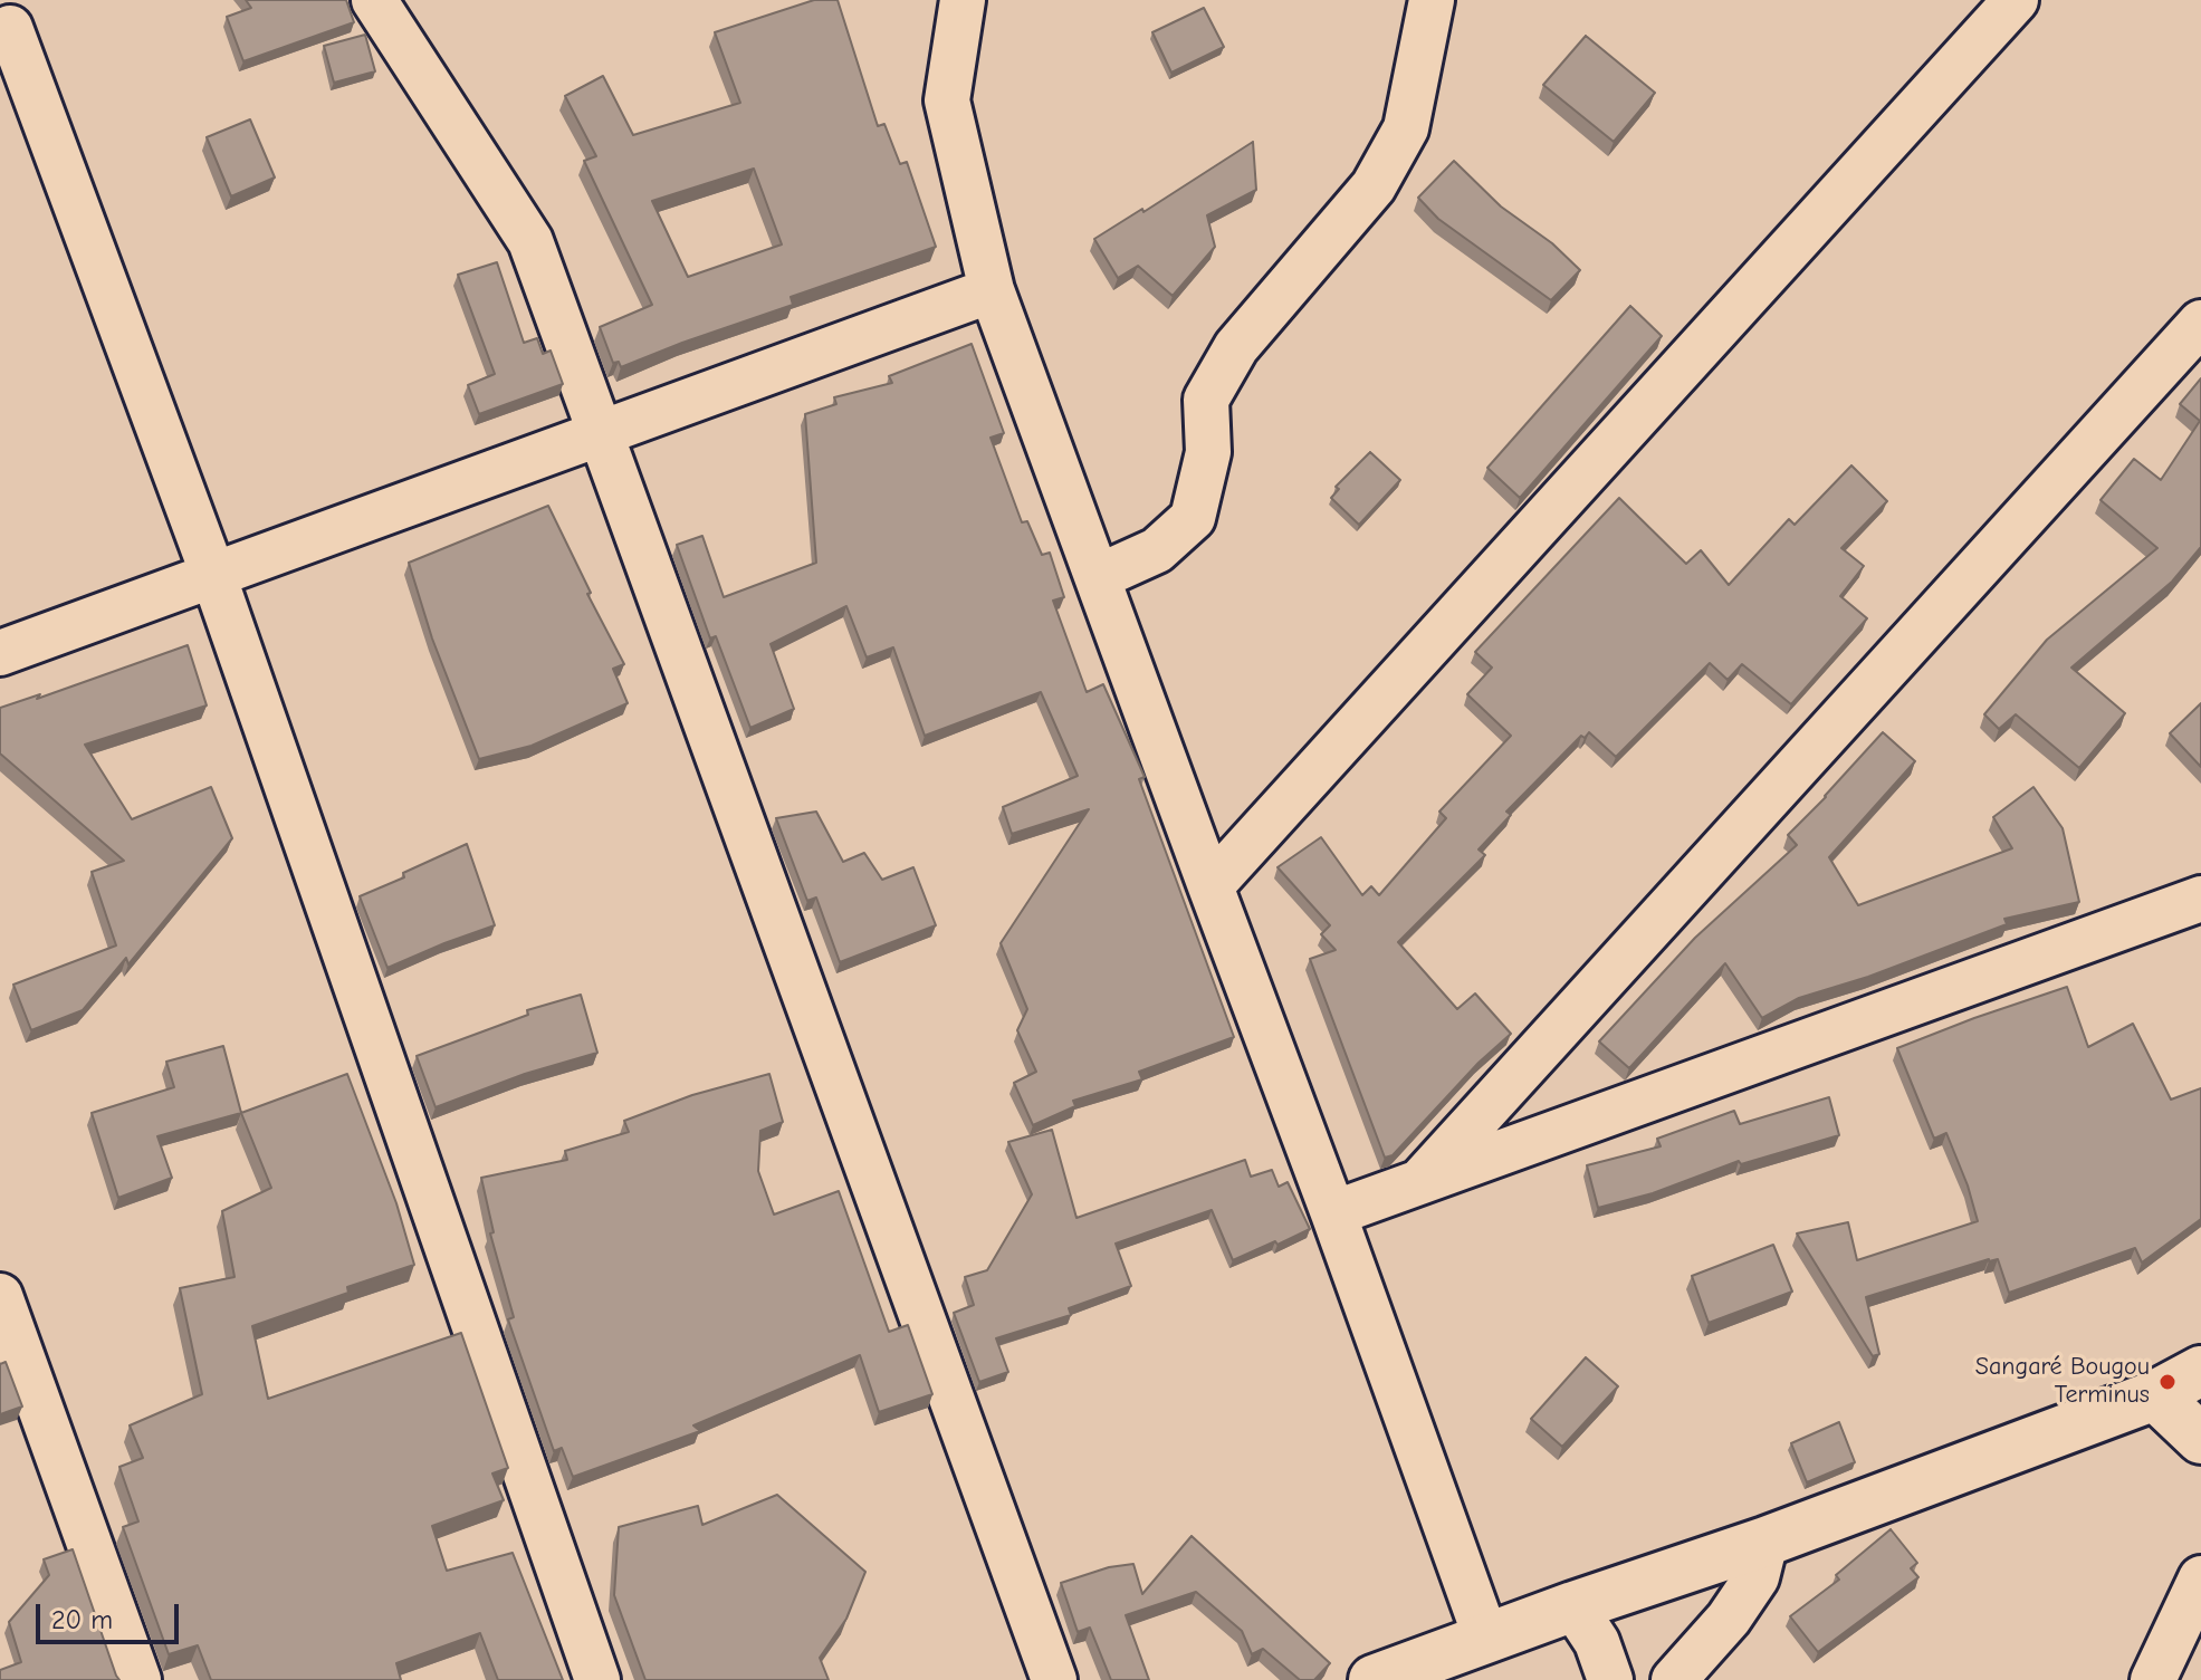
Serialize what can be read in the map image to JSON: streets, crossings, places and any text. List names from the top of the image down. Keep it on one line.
{"places":["Sangaré Bougou Terminus"],"scale_bar":"20 m"}
